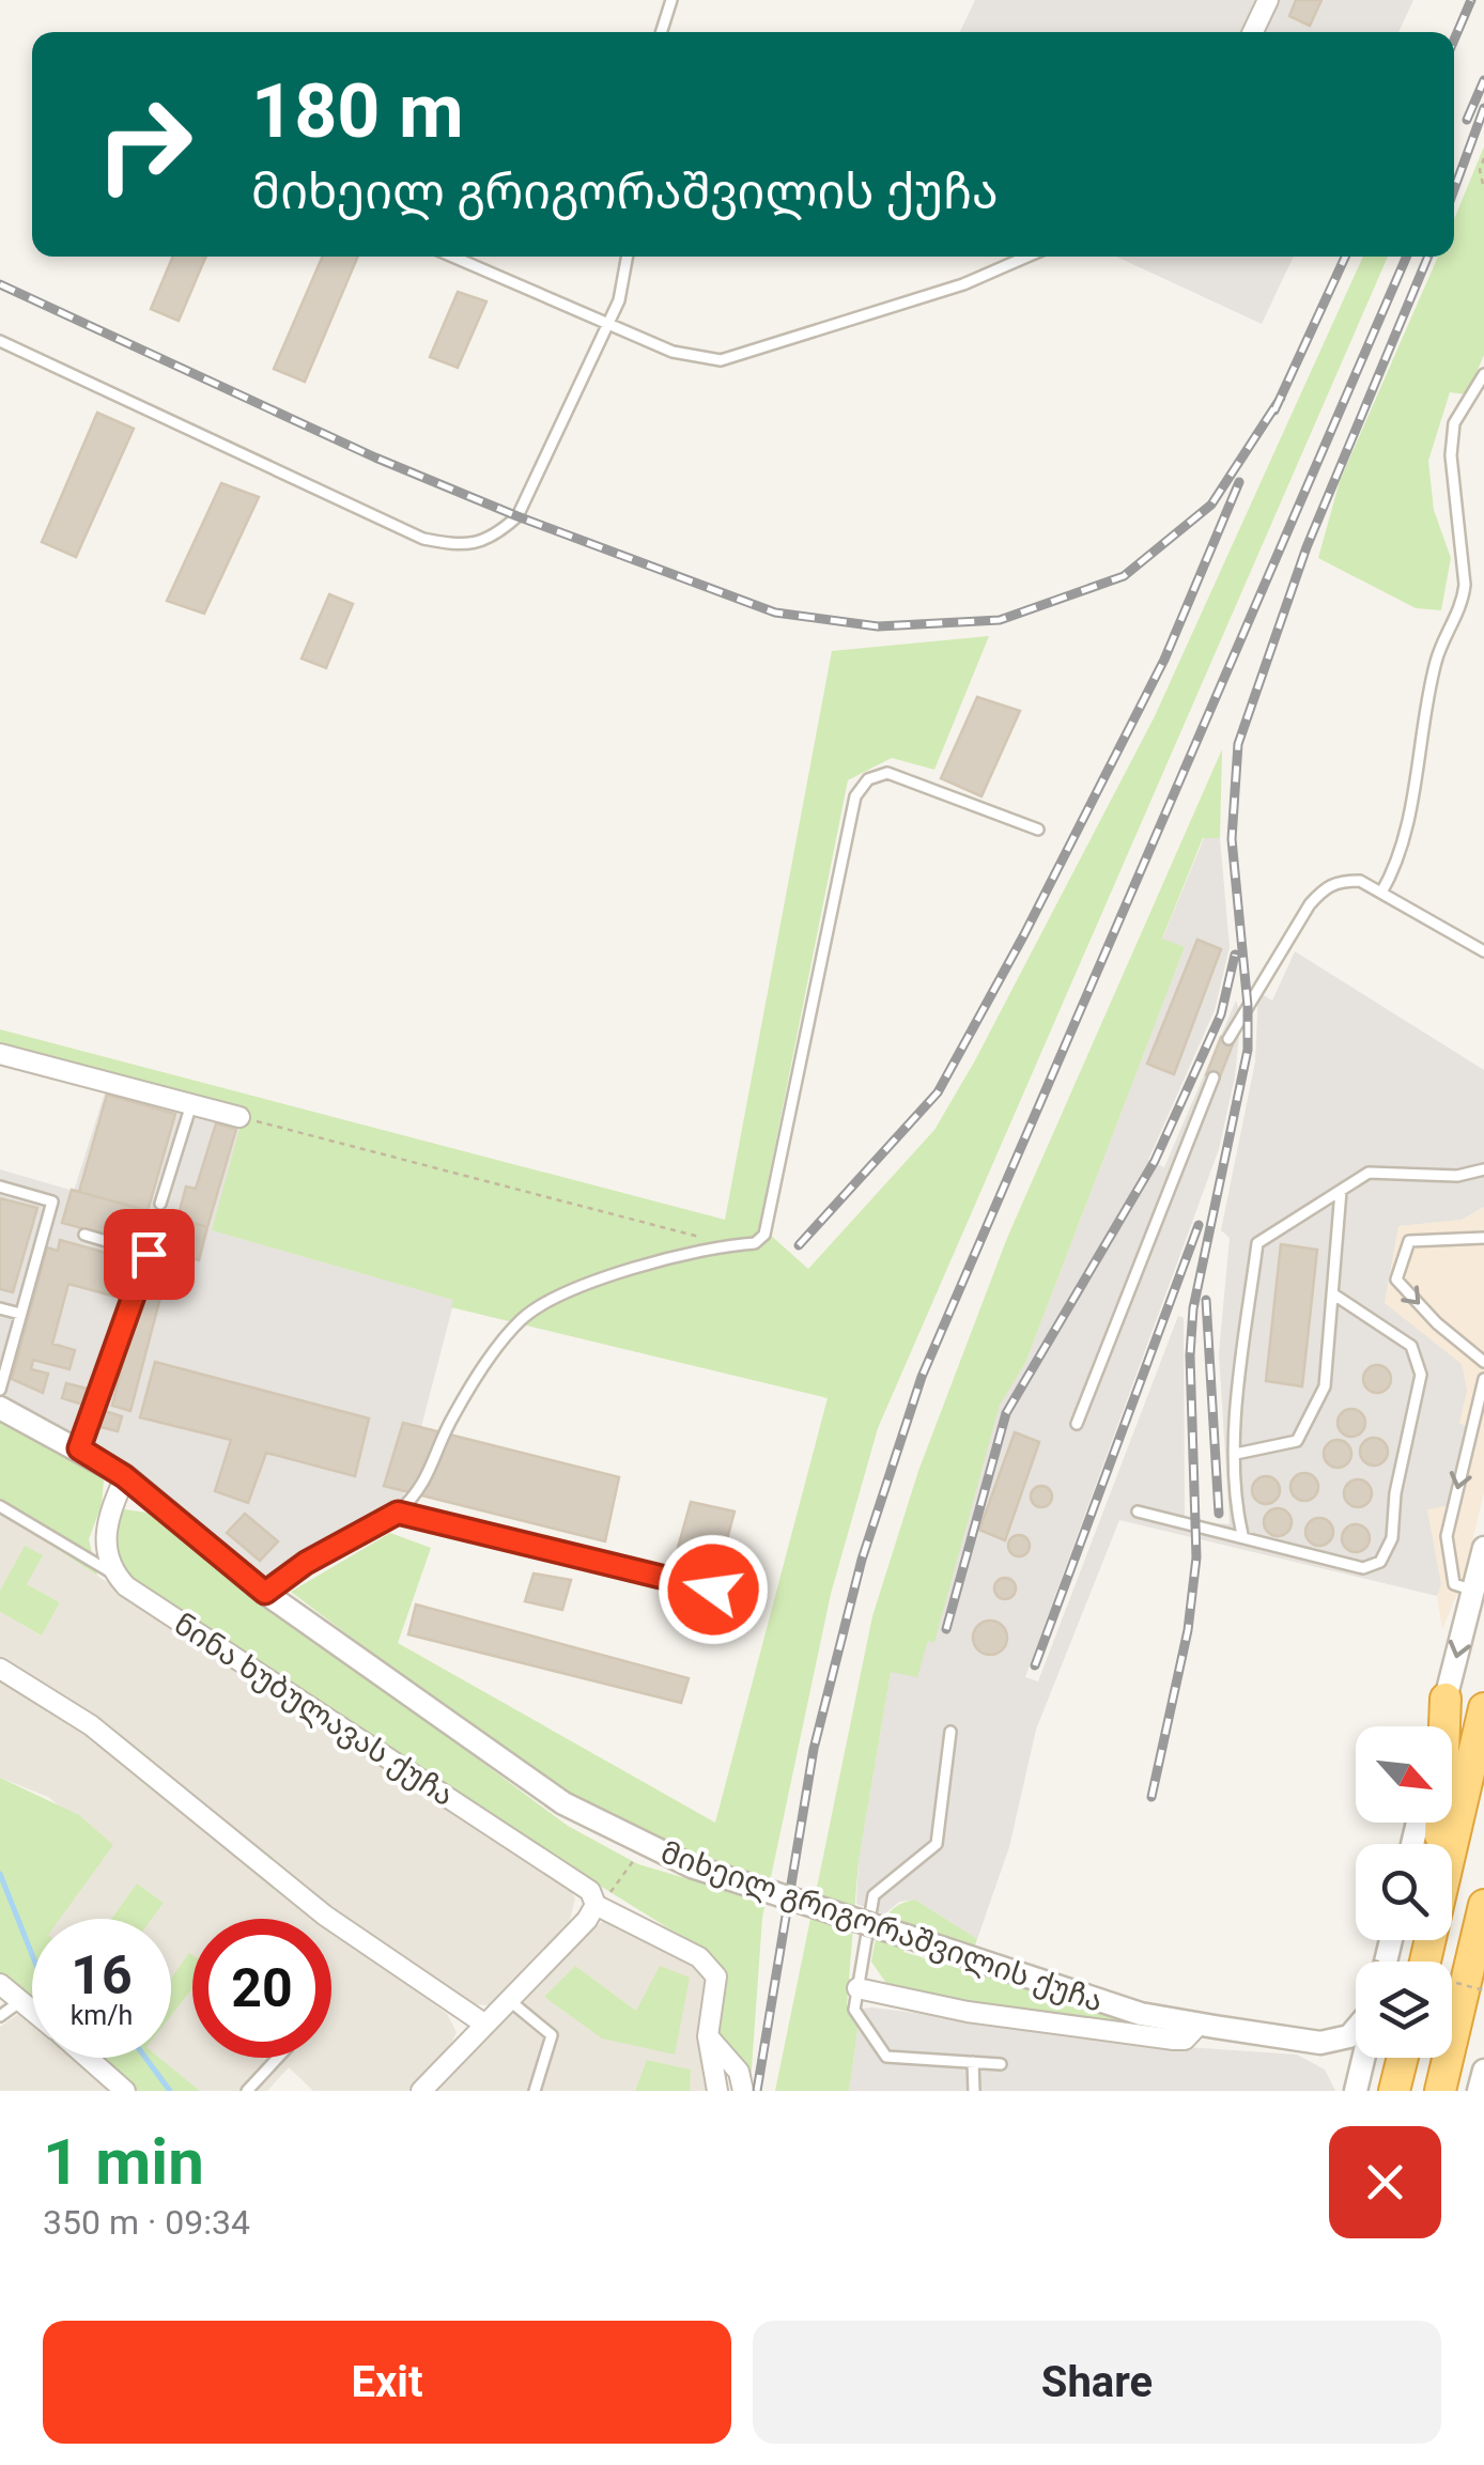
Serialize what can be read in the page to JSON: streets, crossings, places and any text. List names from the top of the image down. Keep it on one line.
{"streets":{"street":["ნინა ხუბულავას ქუჩა","მიხეილ გრიგორაშვილის ქუჩა"]},"north":"bottom right","page":{"turn":["180 m","მიხეილ გრიგორაშვილის ქუჩა"],"speed":"16 km/h","limit":"20","heading":["1 min","350 m · 09:34"],"buttons":["Exit","Share"]}}
